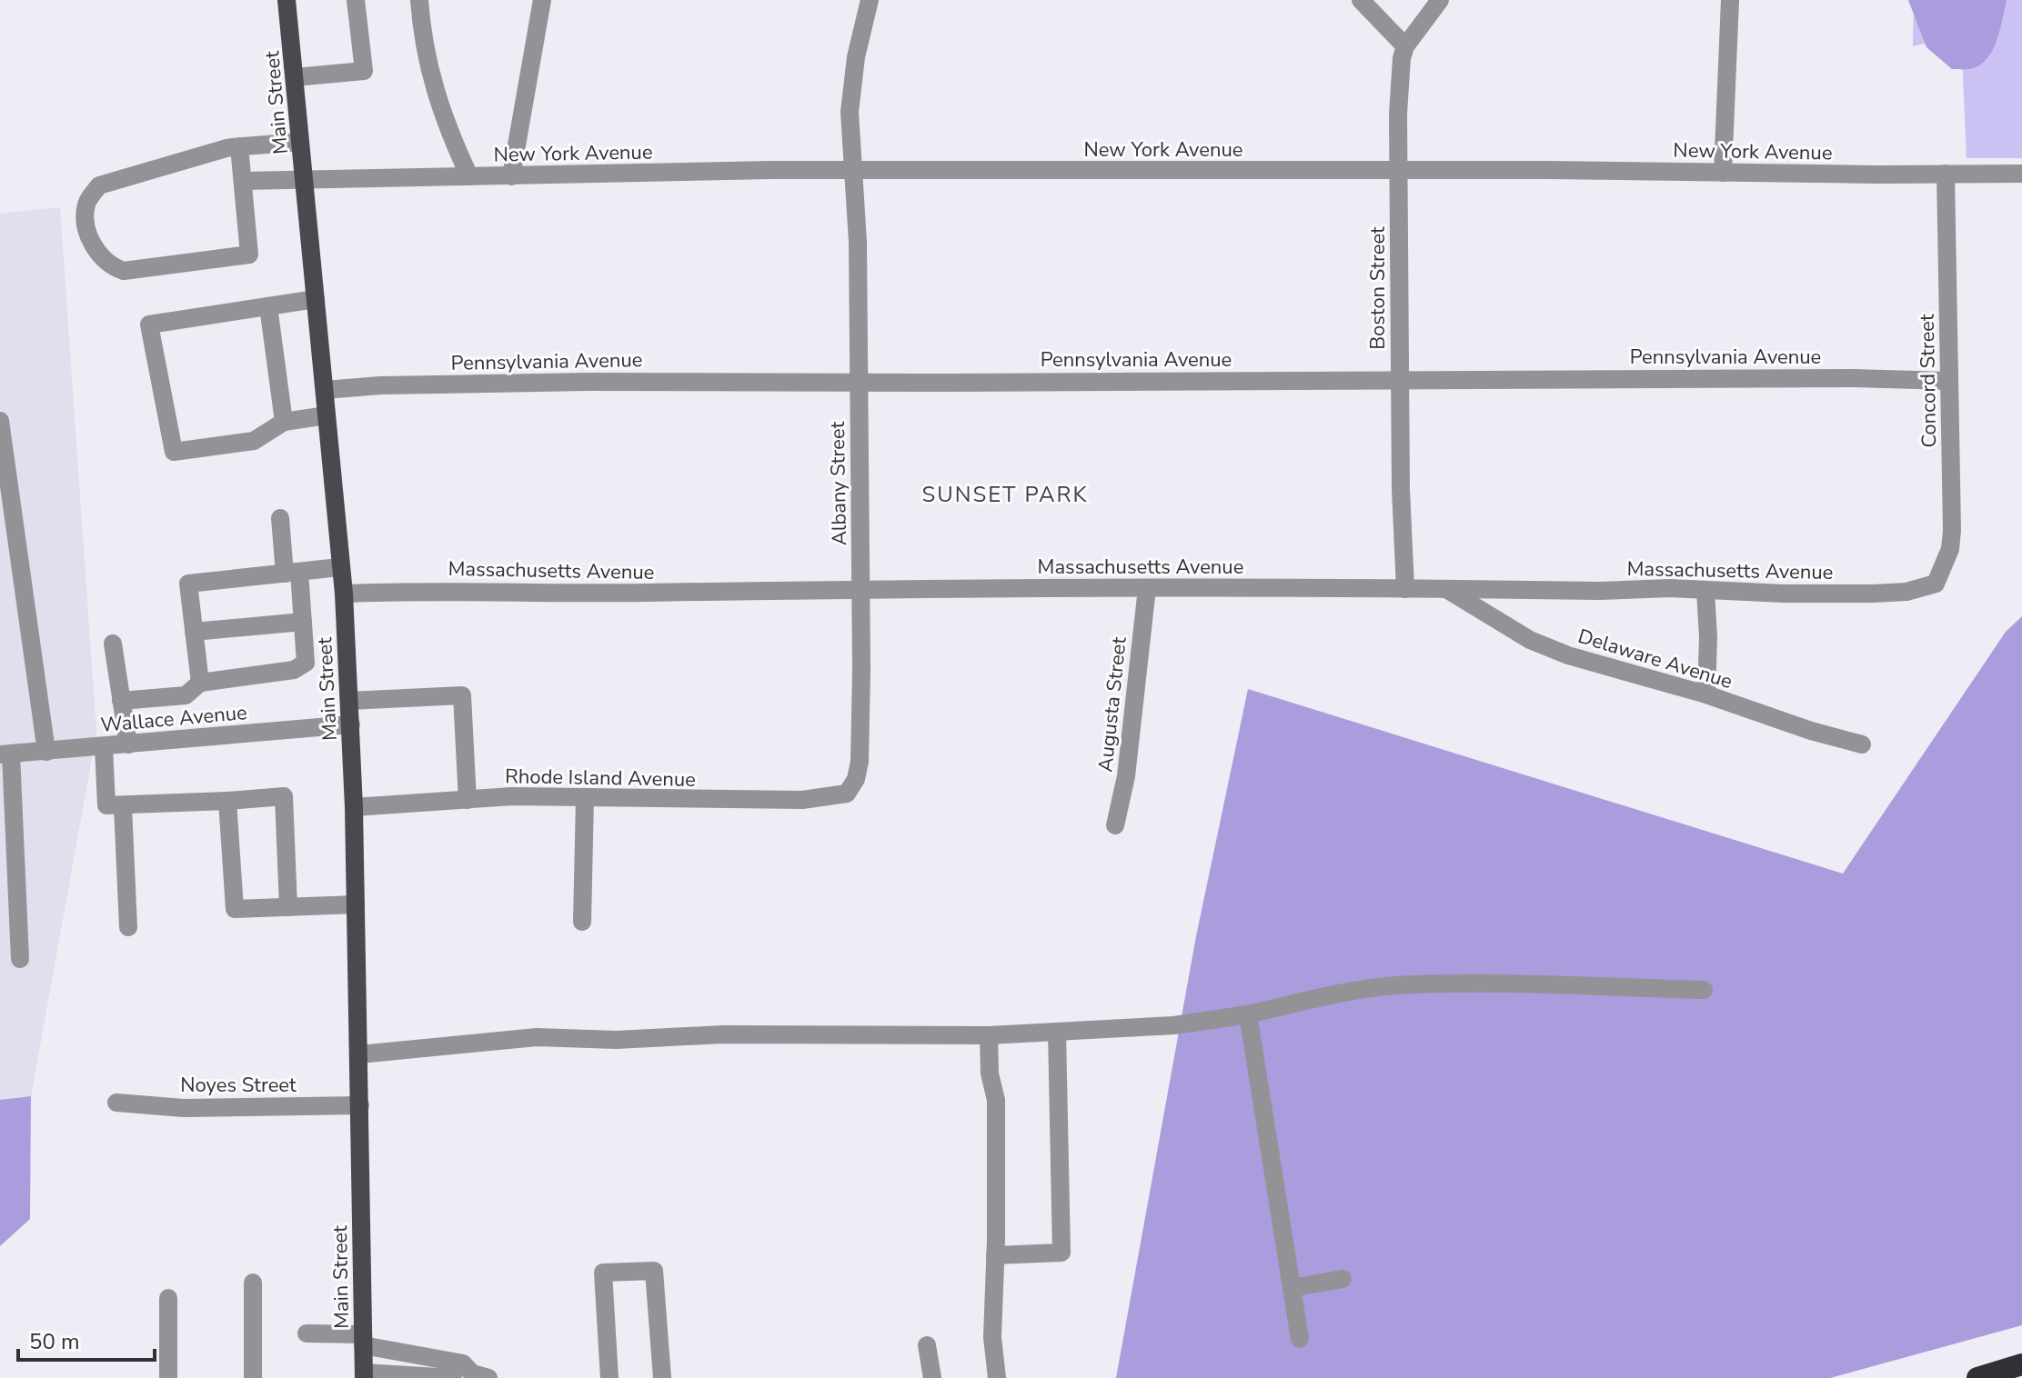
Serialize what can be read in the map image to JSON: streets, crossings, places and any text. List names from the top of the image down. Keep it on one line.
{"streets":{"main road":["Main Street"],"street":["New York Avenue","Boston Street","Pennsylvania Avenue","Concord Street","Albany Street","Massachusetts Avenue","Delaware Avenue","Augusta Street","Wallace Avenue","Rhode Island Avenue","Noyes Street"]},"crossings":[["Main Street","New York Avenue"],["Main Street","Pennsylvania Avenue"],["Main Street","Massachusetts Avenue"],["Main Street","Wallace Avenue"],["Main Street","Rhode Island Avenue"],["Main Street","Noyes Street"],["New York Avenue","Boston Street"],["New York Avenue","Concord Street"],["New York Avenue","Albany Street"],["Boston Street","Pennsylvania Avenue"],["Boston Street","Massachusetts Avenue"],["Pennsylvania Avenue","Concord Street"],["Pennsylvania Avenue","Albany Street"],["Concord Street","Massachusetts Avenue"],["Albany Street","Massachusetts Avenue"],["Albany Street","Rhode Island Avenue"],["Massachusetts Avenue","Delaware Avenue"],["Massachusetts Avenue","Augusta Street"]],"districts":["SUNSET PARK"],"scale_bar":"50 m"}
